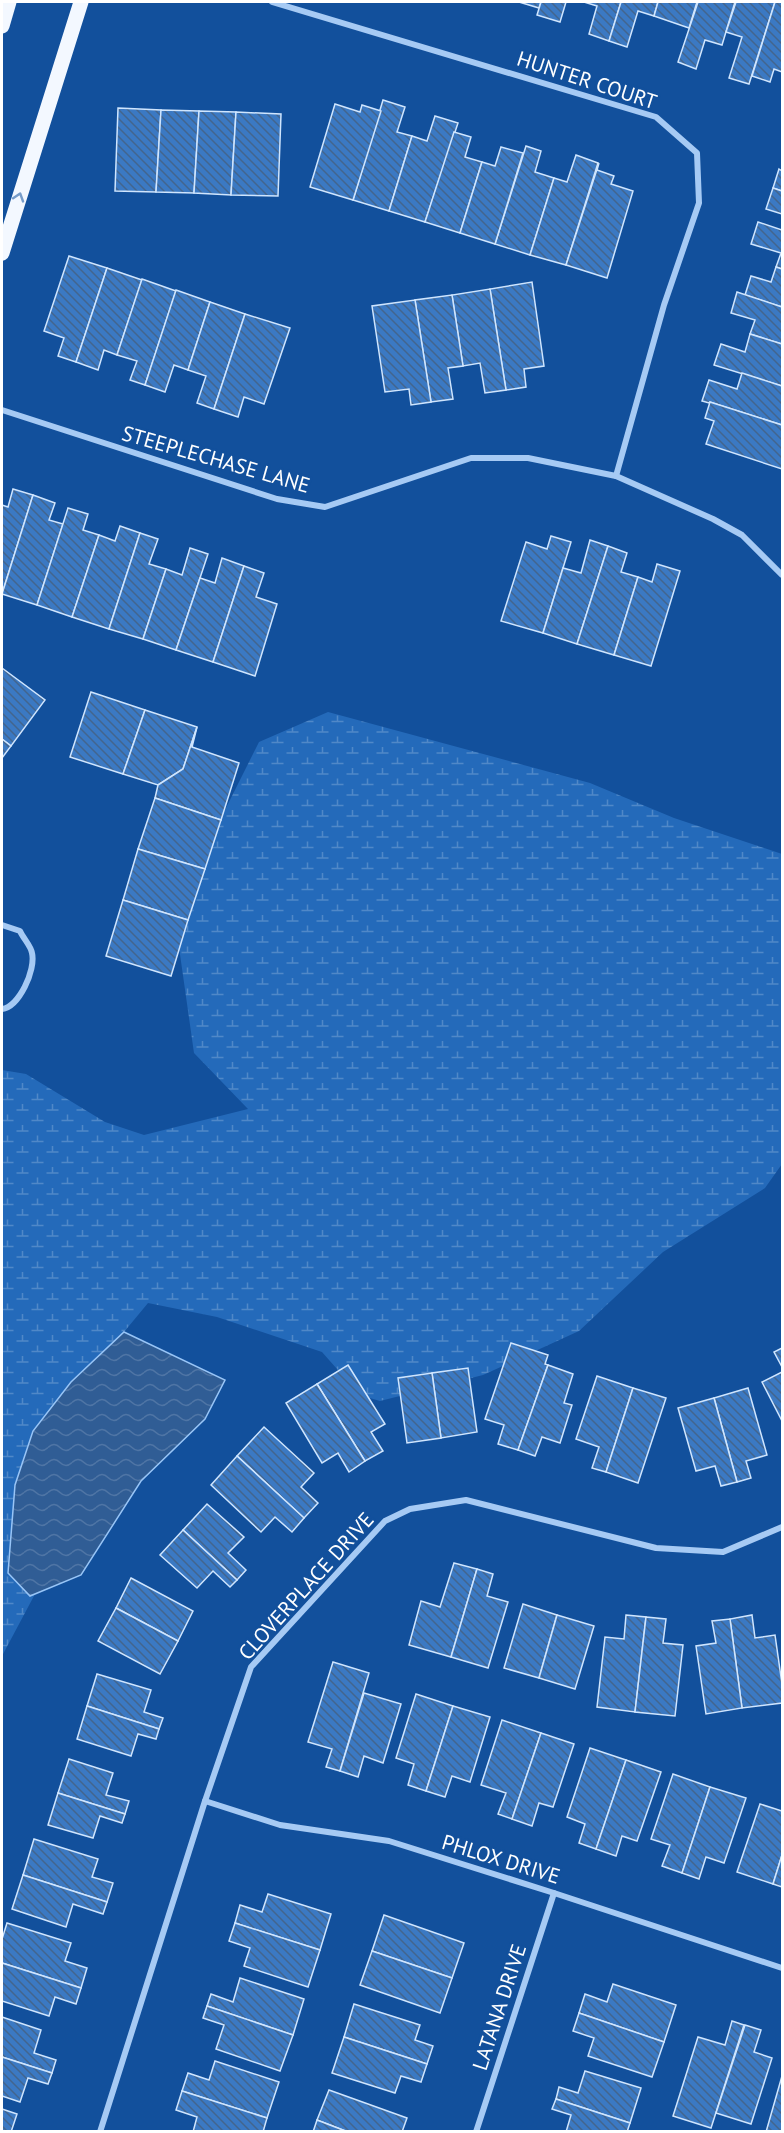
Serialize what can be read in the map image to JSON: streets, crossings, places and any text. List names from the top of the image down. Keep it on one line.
{"streets":{"street":["HUNTER COURT","STEEPLECHASE LANE","CLOVERPLACE DRIVE","PHLOX DRIVE","LATANA DRIVE"]},"crossings":[["HUNTER COURT","STEEPLECHASE LANE"],["CLOVERPLACE DRIVE","PHLOX DRIVE"],["PHLOX DRIVE","LATANA DRIVE"]]}
